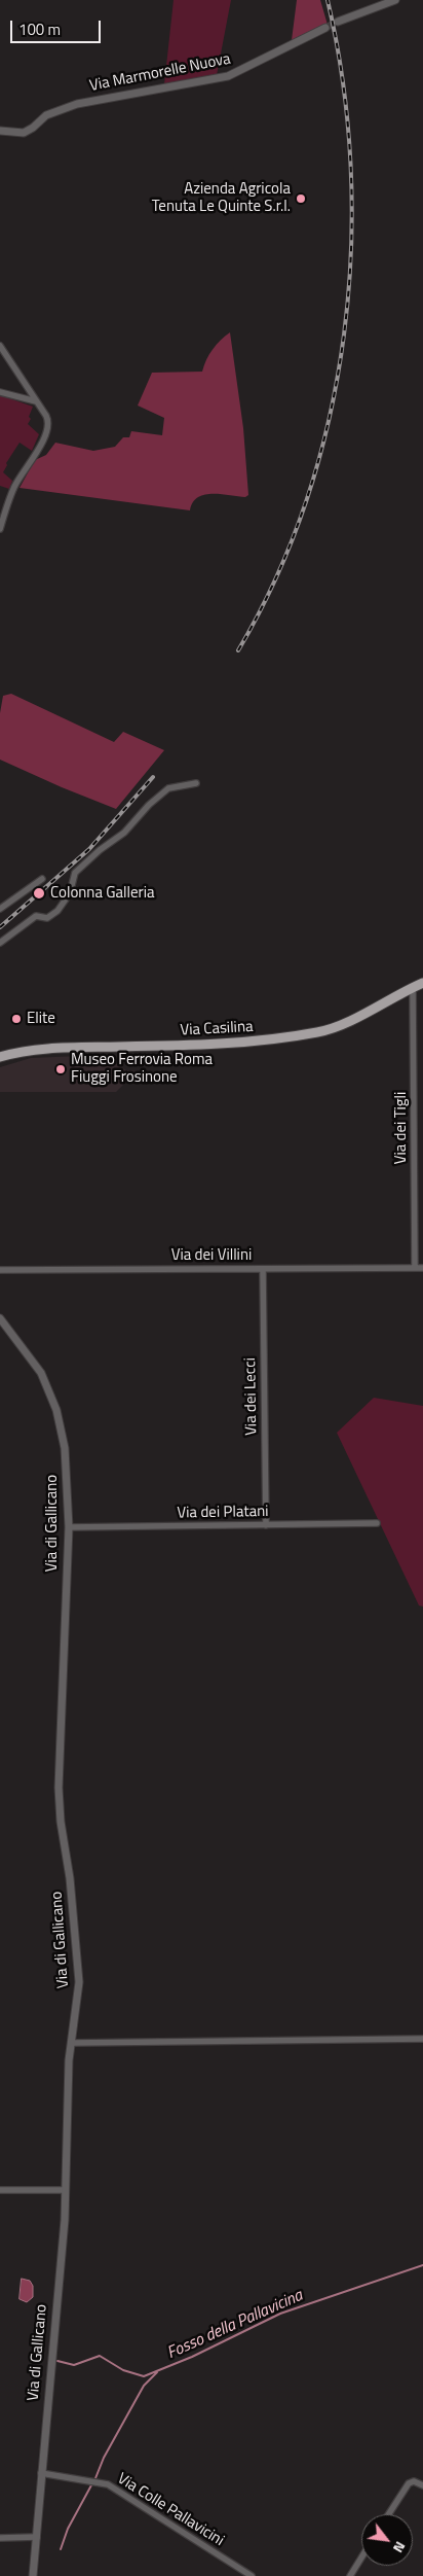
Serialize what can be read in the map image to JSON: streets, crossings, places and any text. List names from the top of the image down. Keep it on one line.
{"streets":{"main road":["Via Casilina"],"street":["Via Marmorelle Nuova","Via dei Tigli","Via dei Villini","Via dei Lecci","Via dei Platani","Via di Gallicano","Via Colle Pallavicini"]},"crossings":[["Via Casilina","Via dei Tigli"],["Via dei Tigli","Via dei Villini"],["Via dei Villini","Via dei Lecci"],["Via dei Lecci","Via dei Platani"],["Via dei Platani","Via di Gallicano"],["Via di Gallicano","Via Colle Pallavicini"]],"water":["Fosso della Pallavicina"],"places":["Azienda Agricola Tenuta Le Quinte S.r.l.","Colonna Galleria","Elite","Museo Ferrovia Roma Fiuggi Frosinone"],"scale_bar":"100 m","north":"bottom right"}
